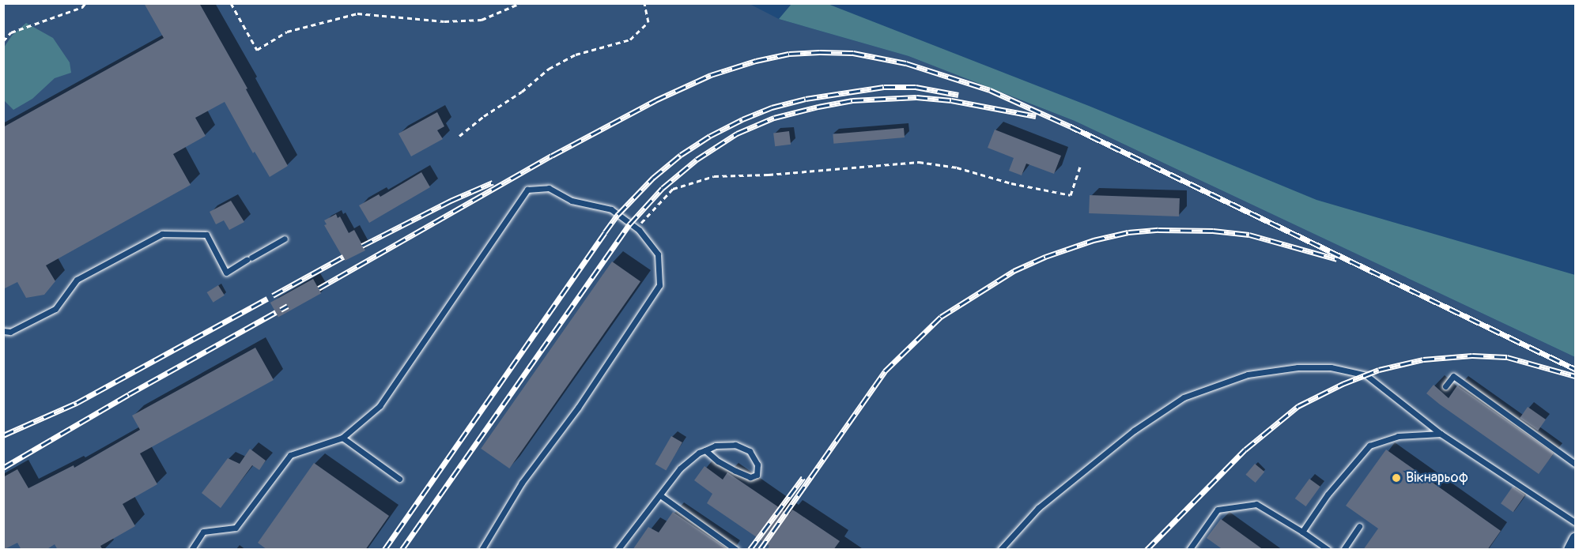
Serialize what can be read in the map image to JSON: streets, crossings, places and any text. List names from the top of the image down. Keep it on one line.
{"places":["Вікнарьоф"]}
